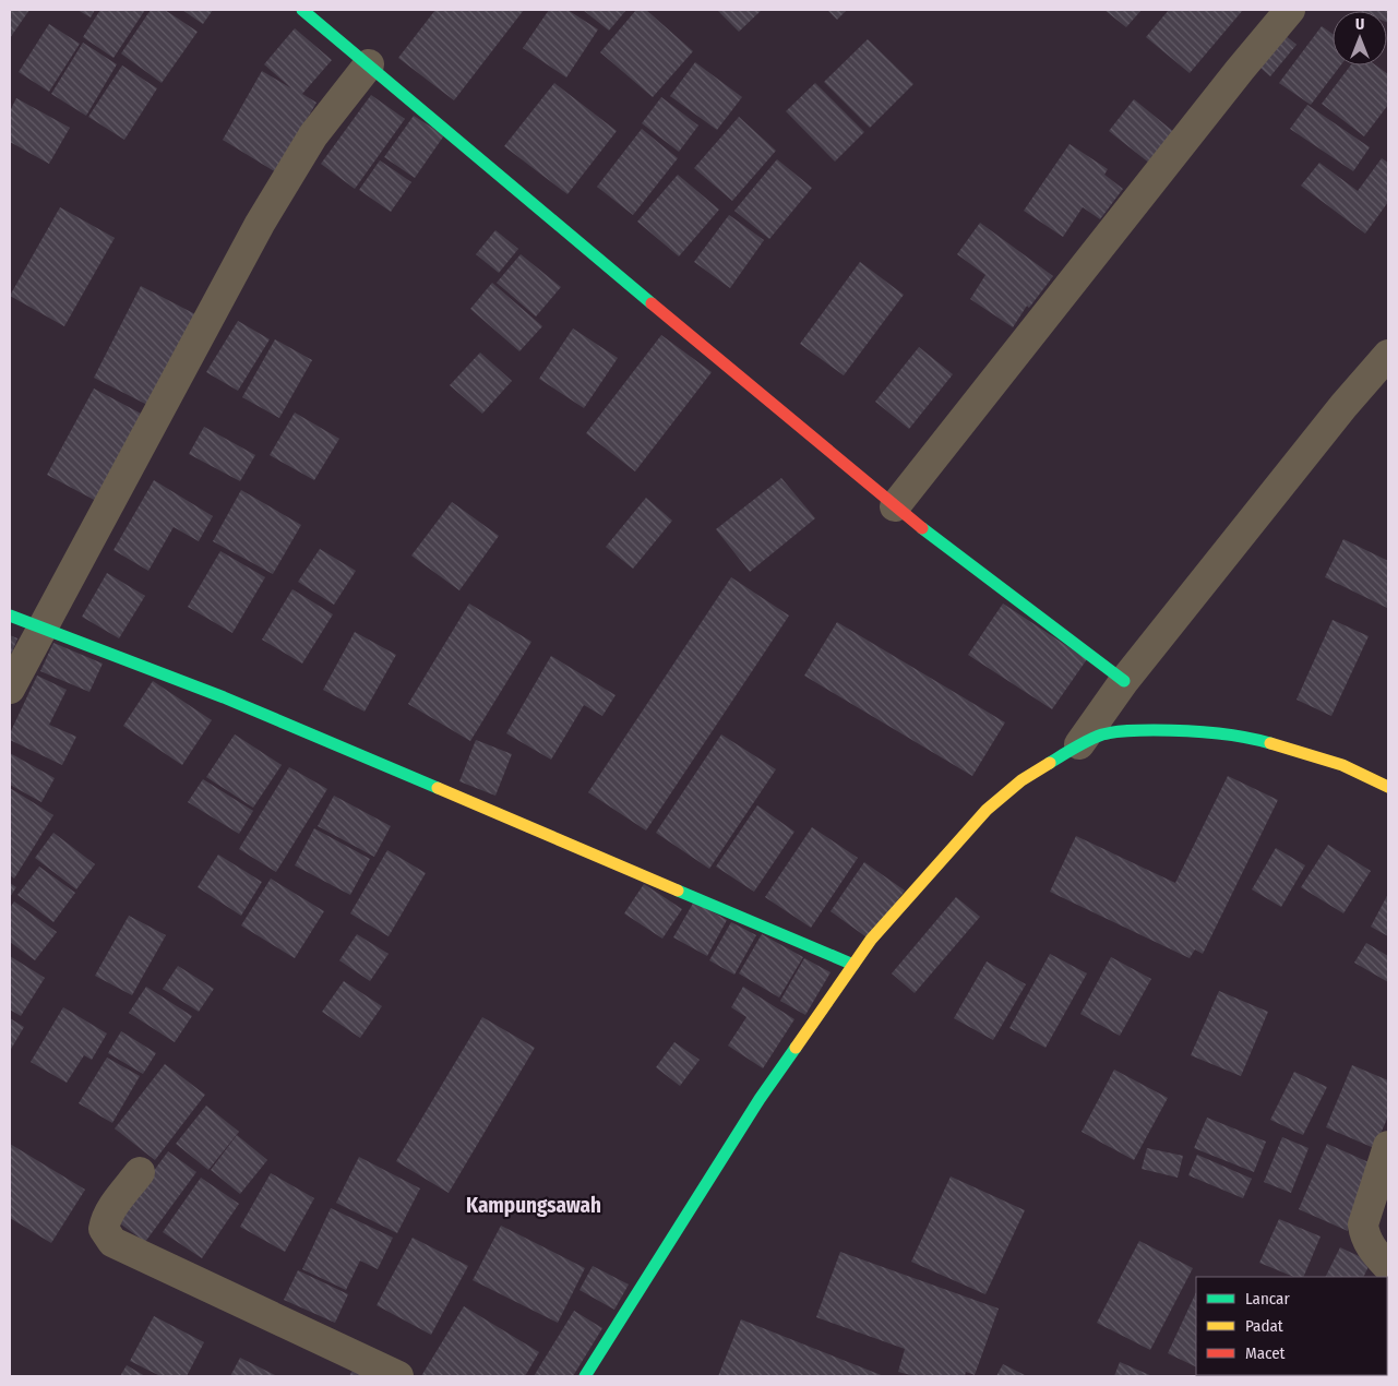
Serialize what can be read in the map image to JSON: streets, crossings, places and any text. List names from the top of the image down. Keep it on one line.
{"districts":["Kampungsawah"],"legend":["Lancar","Padat","Macet"],"north":"top"}
